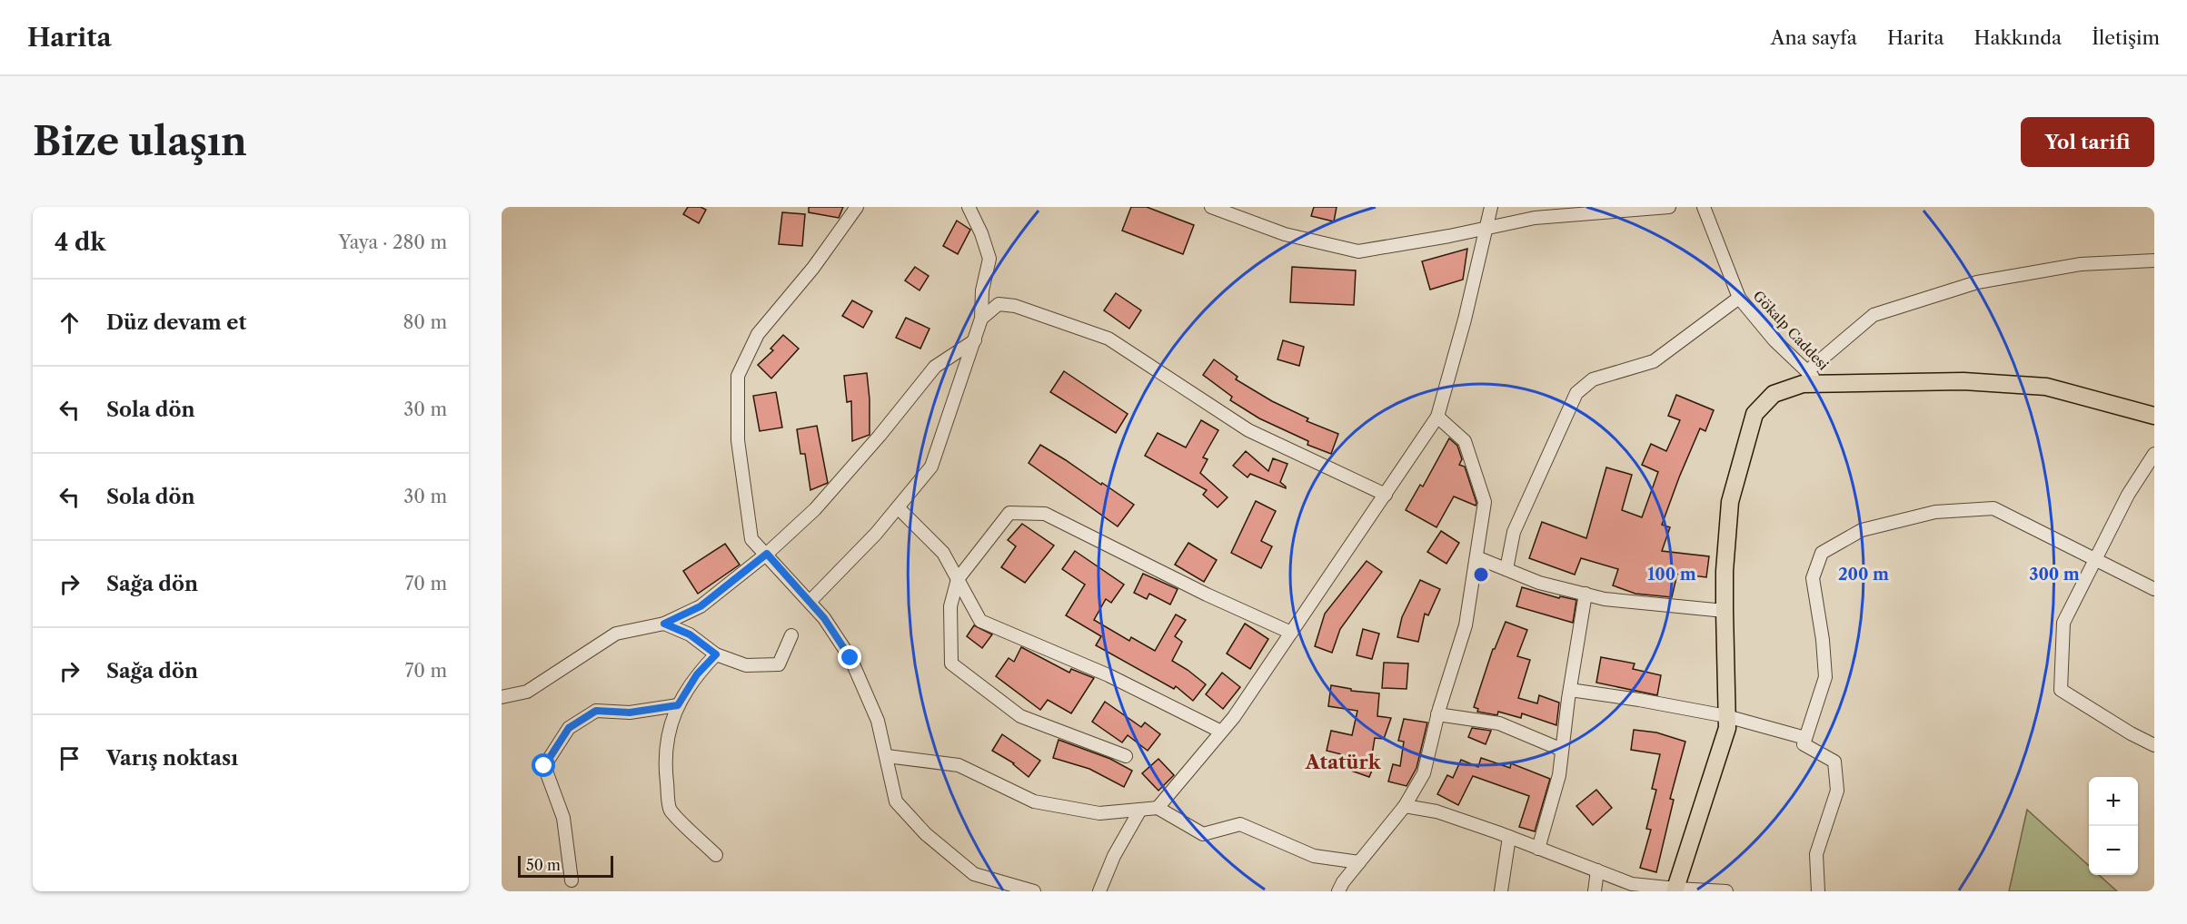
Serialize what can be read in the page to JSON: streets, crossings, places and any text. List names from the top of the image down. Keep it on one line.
{"streets":{"street":["Gökalp Caddesi"]},"districts":["Atatürk"],"scale_bar":"50 m","page":{"header":"Harita","nav":["Ana sayfa","Harita","Hakkında","İletişim"],"buttons":"Yol tarifi","title":"Bize ulaşın","heading":["4 dk","Yaya · 280 m"],"list":[["Düz devam et","80 m"],["Sola dön","30 m"],["Sola dön","30 m"],["Sağa dön","70 m"],["Sağa dön","70 m"],"Varış noktası"],"map_buttons":["+","−"],"scale":"50 m"},"rings":["100 m","200 m","300 m"]}
